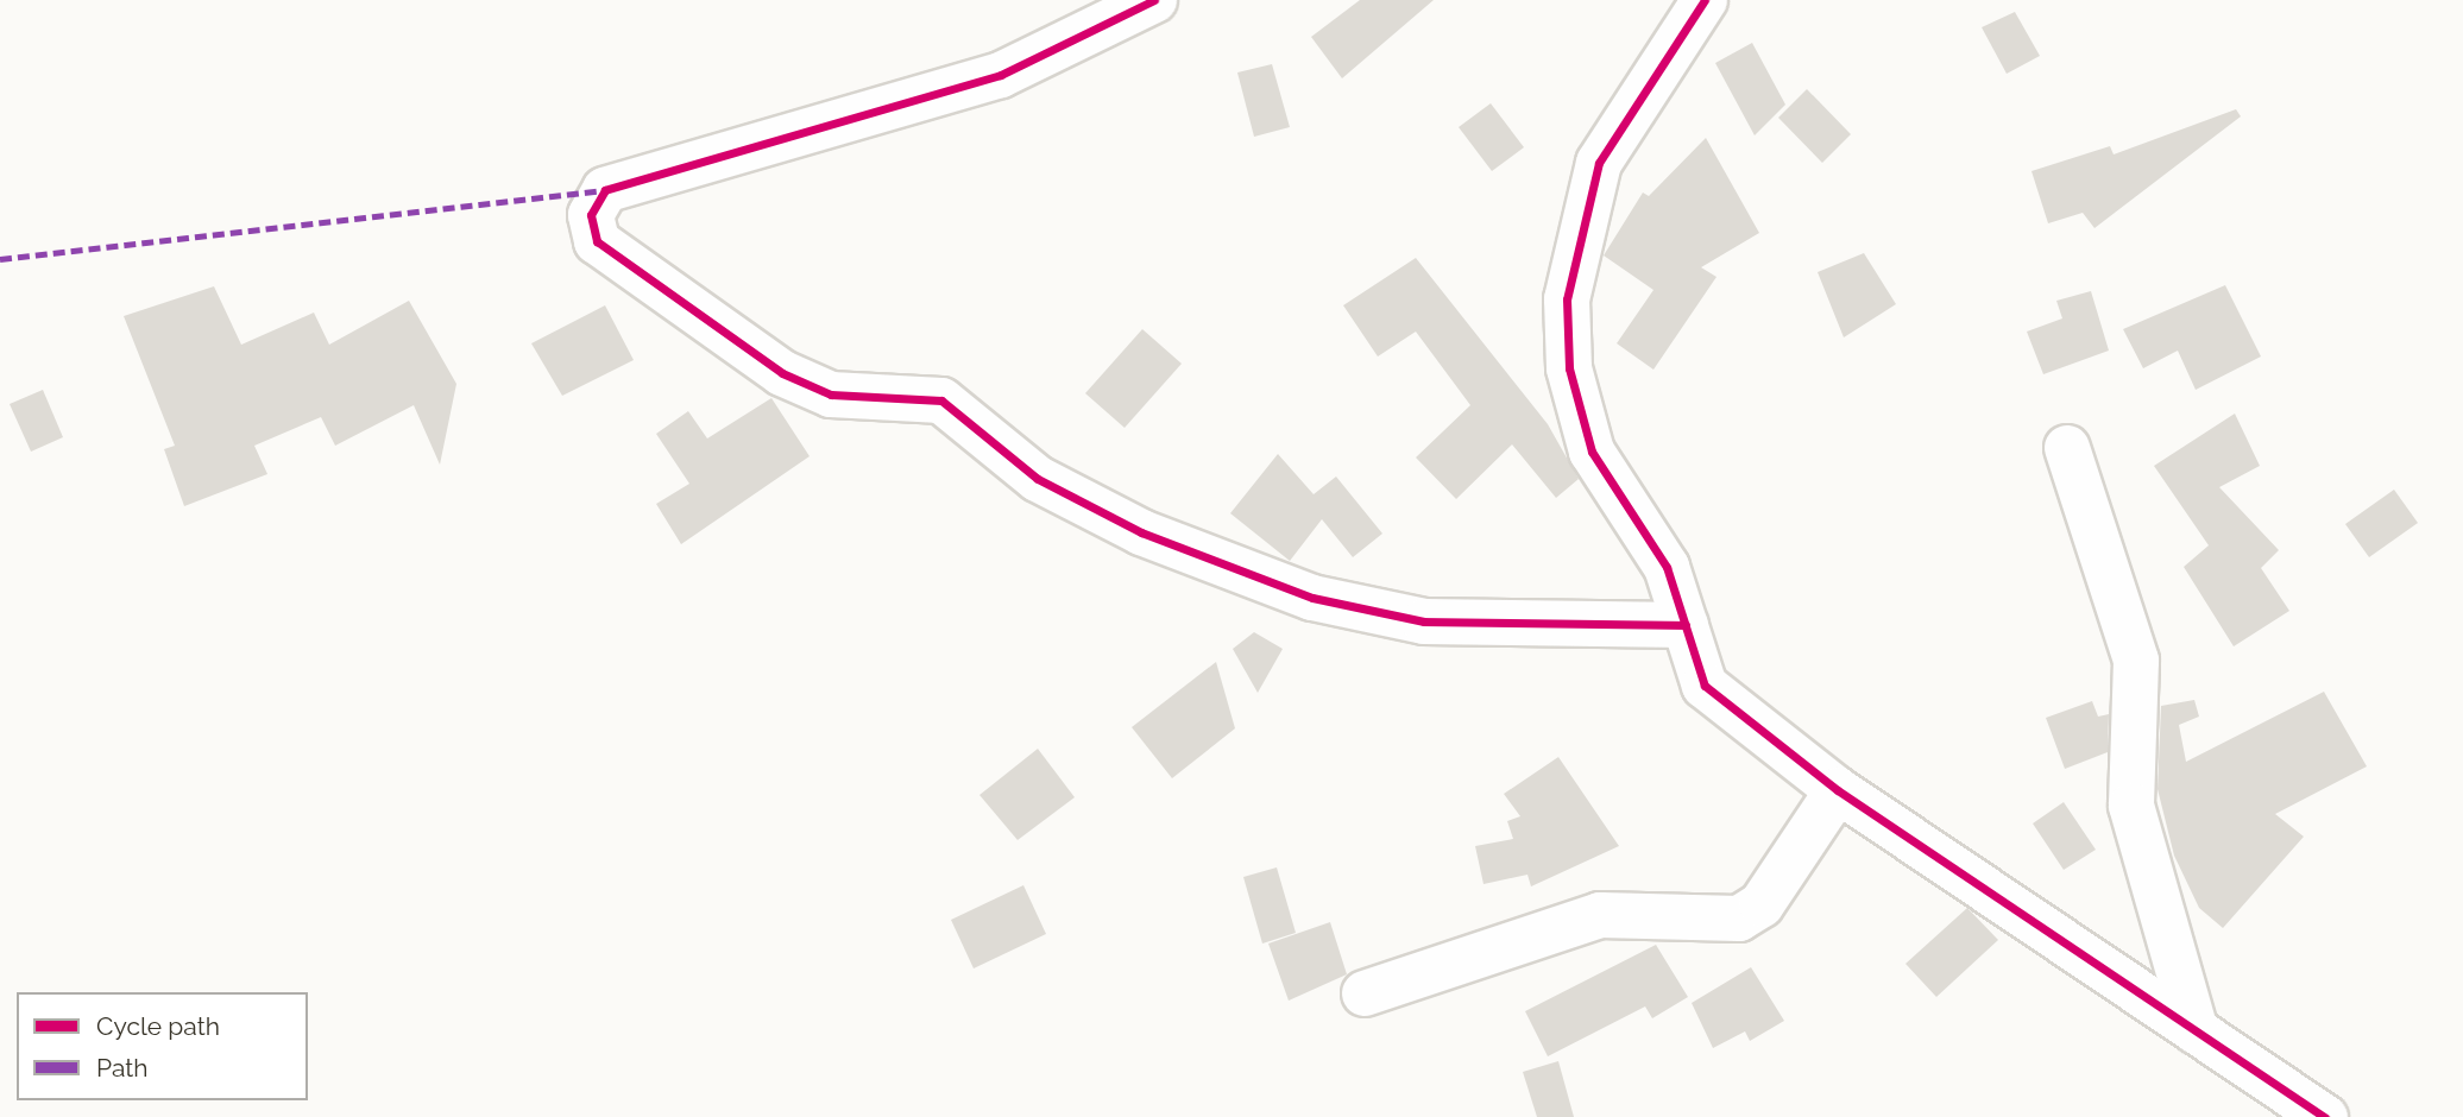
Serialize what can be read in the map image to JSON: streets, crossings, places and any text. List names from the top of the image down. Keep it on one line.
{"legend":["Cycle path","Path"]}
